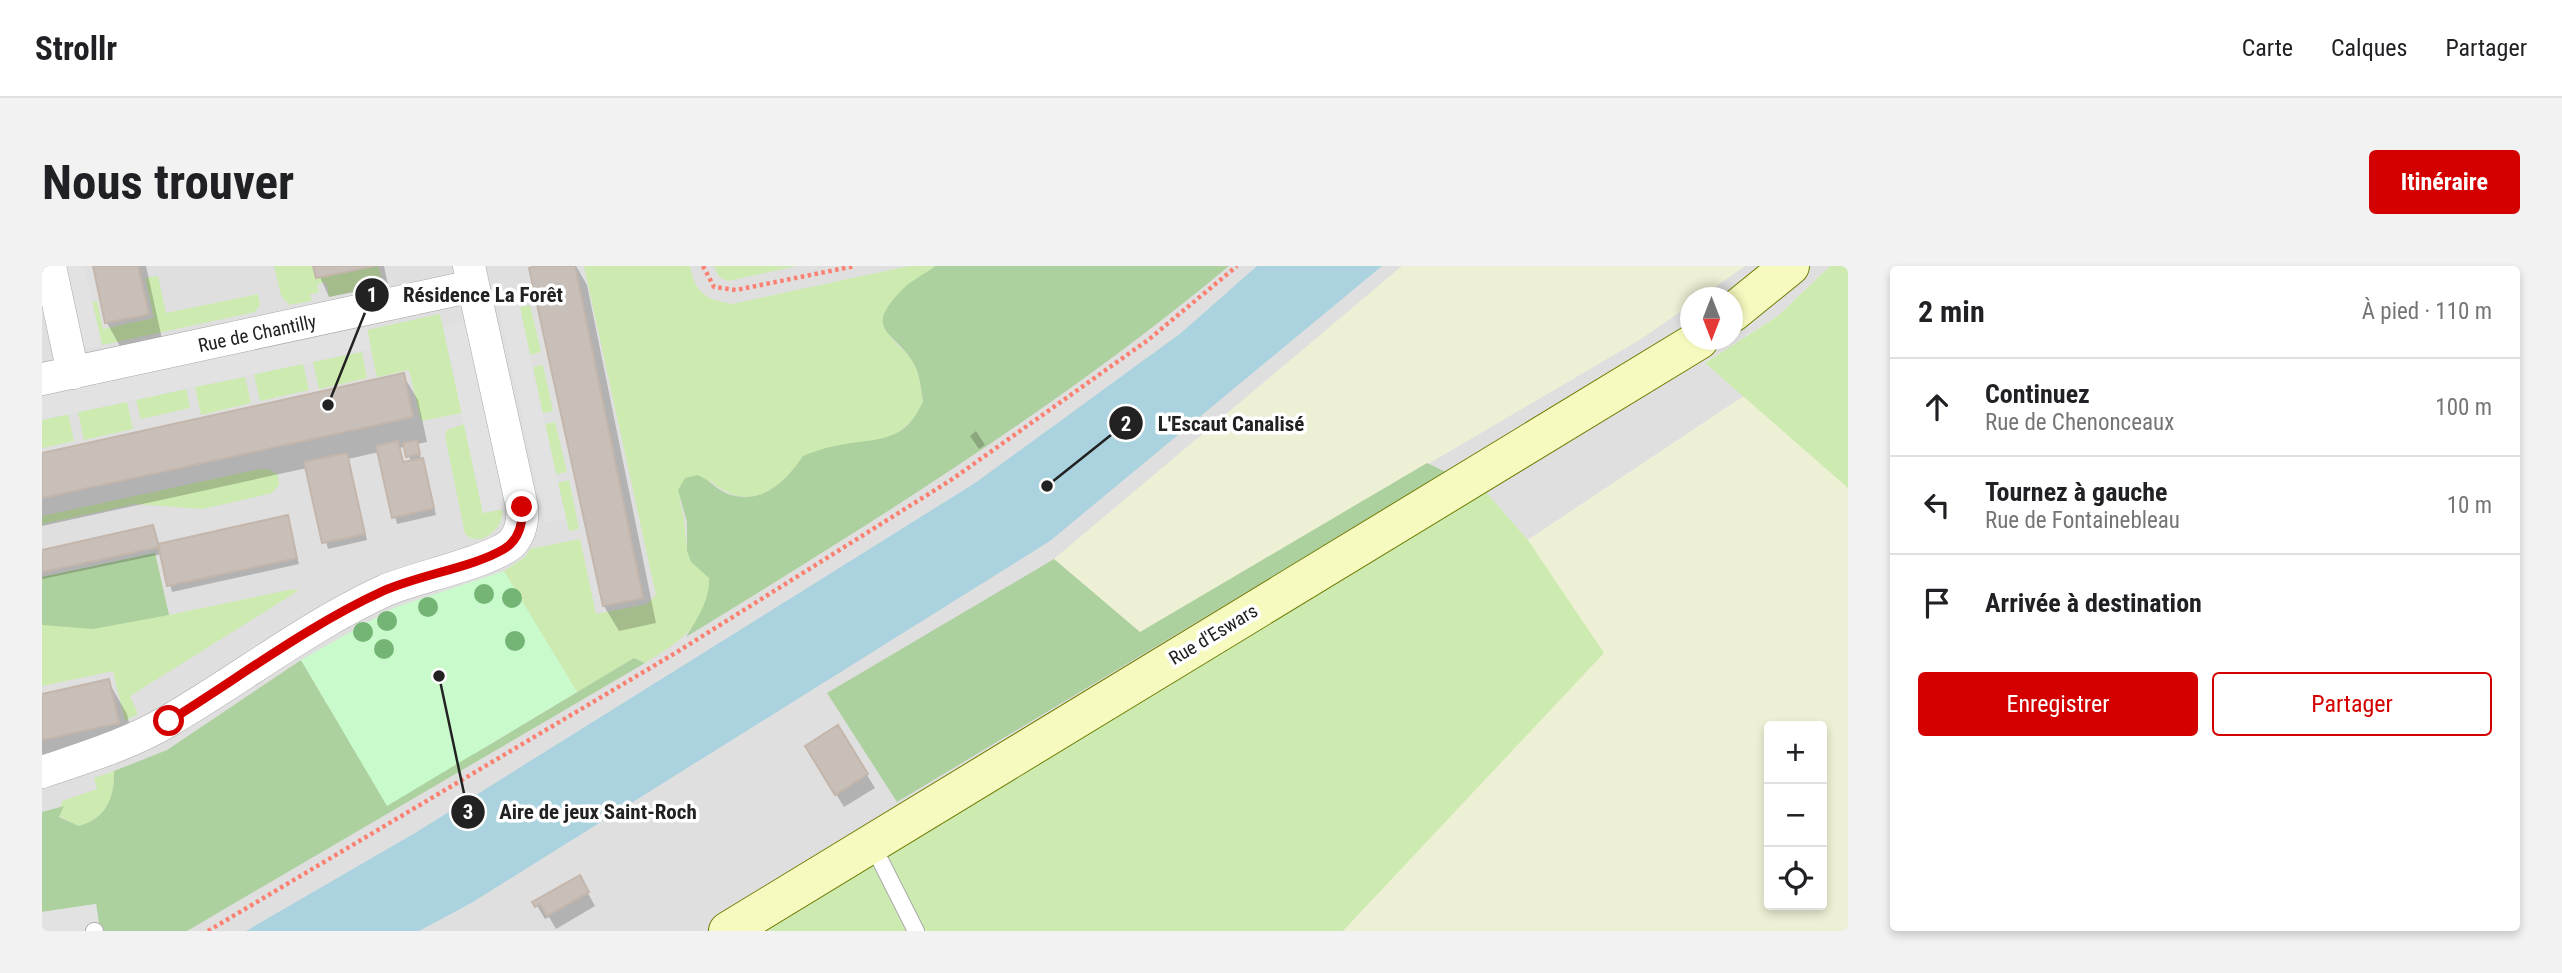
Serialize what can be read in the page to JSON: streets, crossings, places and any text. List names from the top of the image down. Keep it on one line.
{"streets":{"street":["Rue de Chantilly","Rue d'Eswars"]},"places":["Résidence La Forêt","L'Escaut Canalisé","Aire de jeux Saint-Roch"],"north":"bottom","page":{"header":"Strollr","nav":["Carte","Calques","Partager"],"buttons":["Itinéraire",["Enregistrer","Partager"]],"title":"Nous trouver","heading":["2 min","À pied · 110 m"],"list":[["Continuez","Rue de Chenonceaux","100 m"],["Tournez à gauche","Rue de Fontainebleau","10 m"],"Arrivée à destination"],"map_buttons":["+","−"]}}
